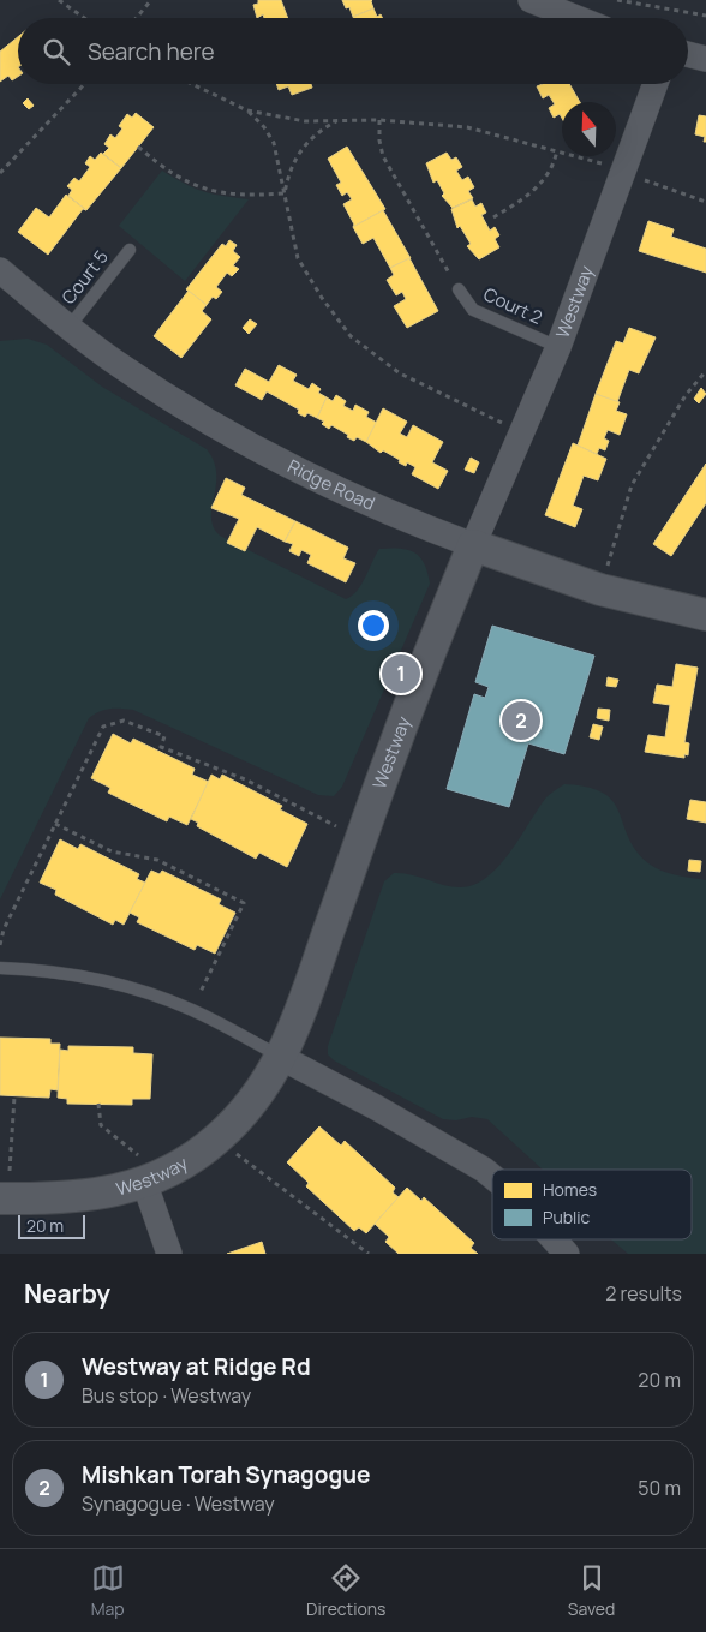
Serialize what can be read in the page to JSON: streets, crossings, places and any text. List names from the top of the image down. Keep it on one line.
{"streets":{"street":["Westway","Ridge Road"],"lane":["Court 5","Court 2"]},"crossings":[["Court 5","Ridge Road"],["Westway","Court 2"],["Westway","Ridge Road"]],"legend":["Homes","Public"],"scale_bar":"20 m","north":"top","page":{"search":"Search here","pins":["1","2"],"scale":"20 m","heading":["Nearby","2 results"],"list":[{"mark":"1","name":"Westway at Ridge Rd","note":"Bus stop · Westway","value":"20 m"},{"mark":"2","name":"Mishkan Torah Synagogue","note":"Synagogue · Westway","value":"50 m"}],"nav":["Map","Directions","Saved"]}}
